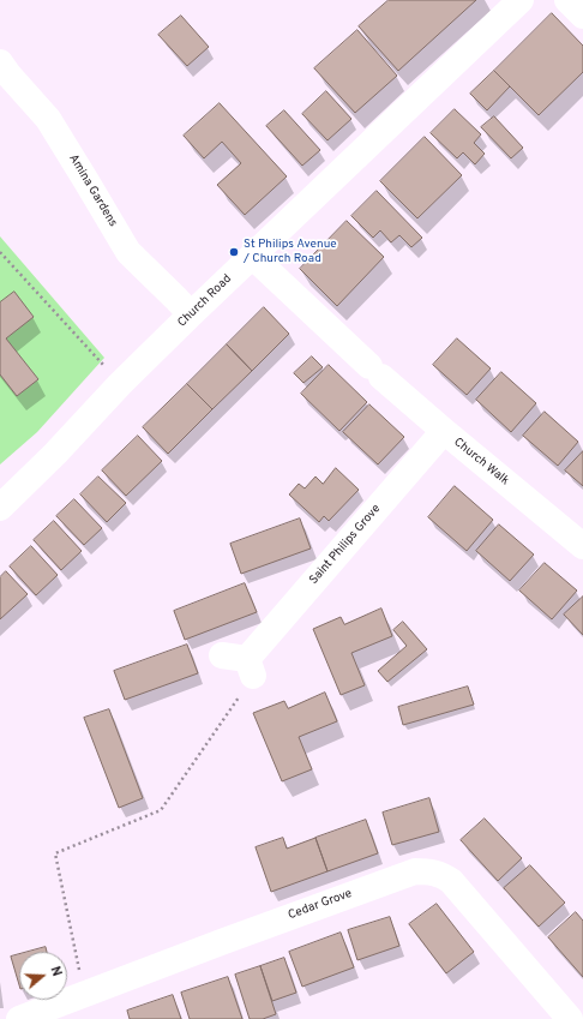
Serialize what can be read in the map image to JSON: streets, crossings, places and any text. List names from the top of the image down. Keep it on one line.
{"streets":{"street":["Amina Gardens","Church Road","Church Walk","Saint Philips Grove","Cedar Grove"]},"crossings":[["Amina Gardens","Church Road"],["Church Road","Church Walk"],["Church Walk","Saint Philips Grove"]],"places":["St Philips Avenue / Church Road"],"north":"right"}
